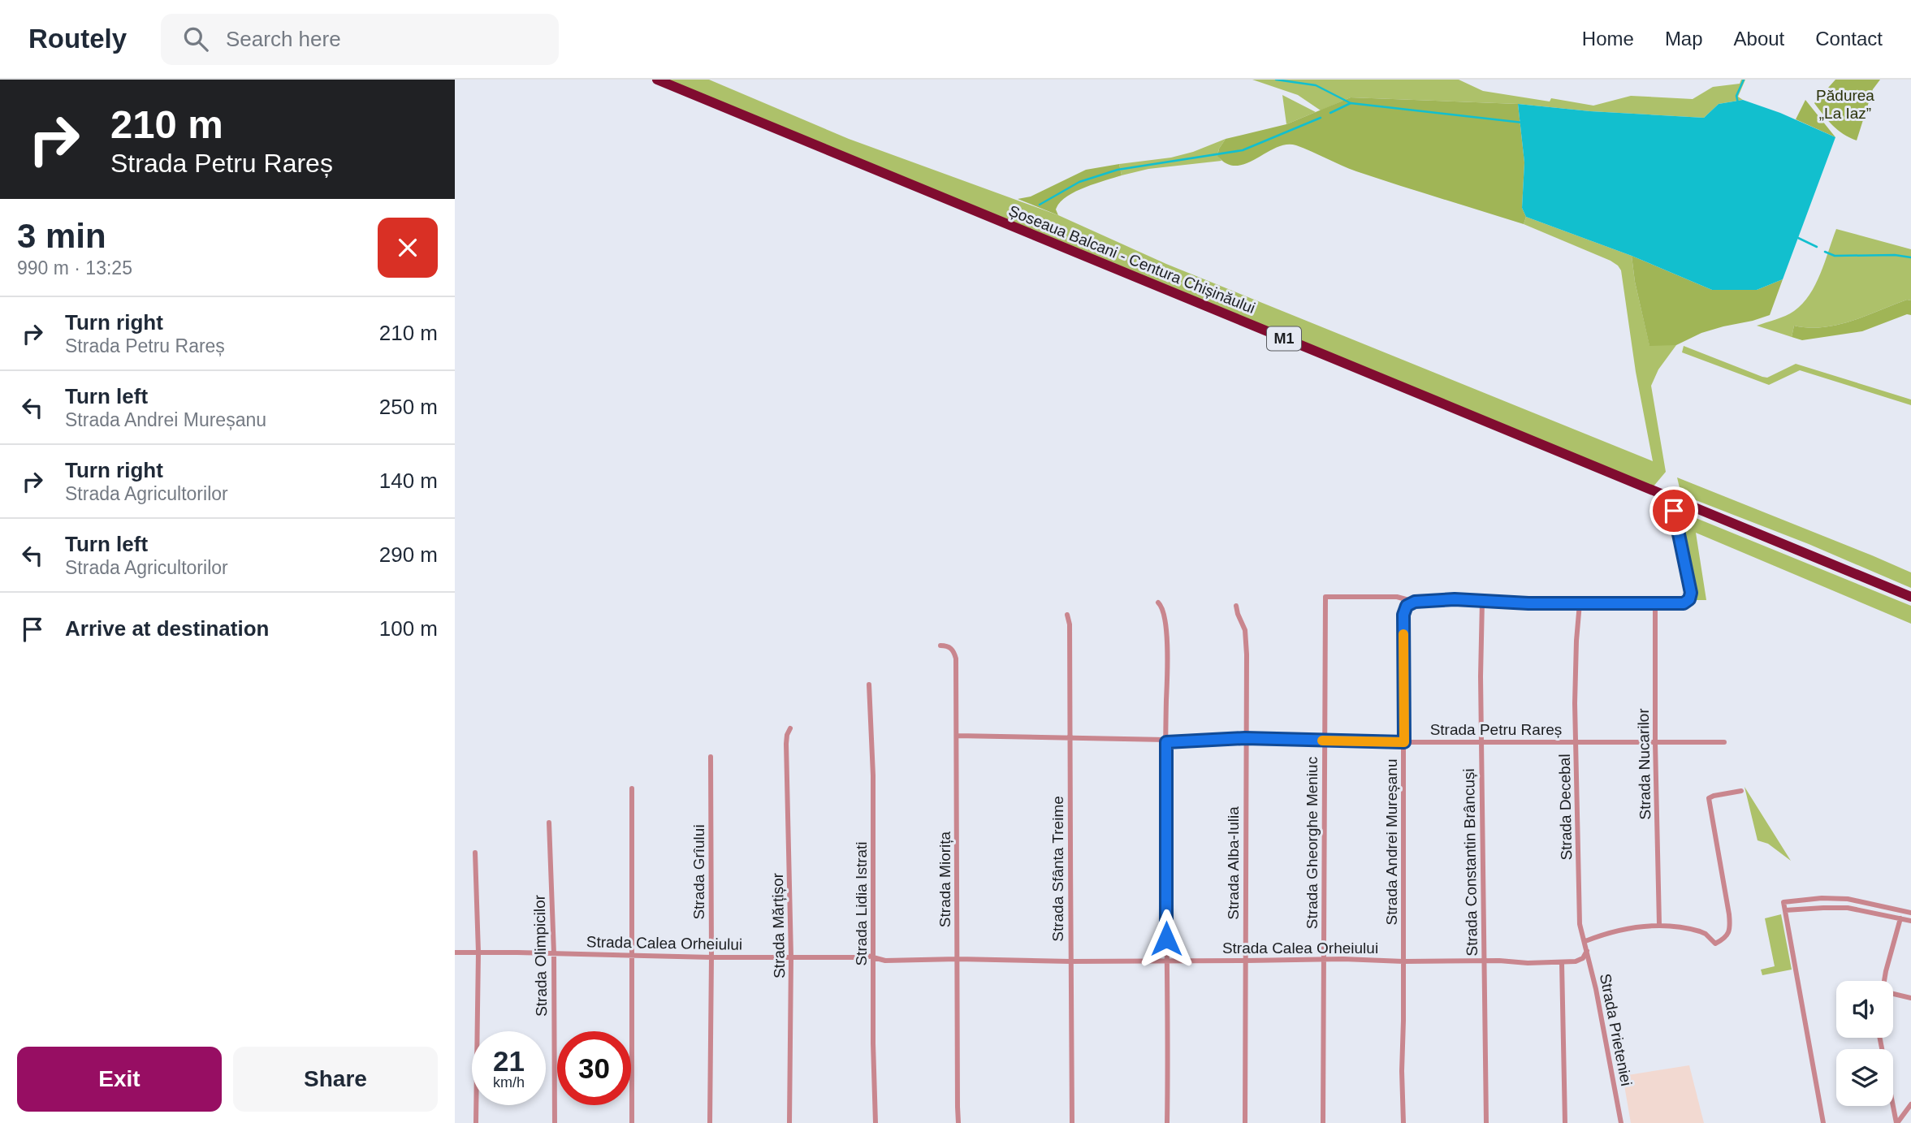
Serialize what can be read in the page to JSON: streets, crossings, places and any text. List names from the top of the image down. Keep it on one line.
{"streets":{"highway":["Șoseaua Balcani - Centura Chișinăului","M1"],"street":["Strada Petru Rareș","Strada Nucarilor","Strada Decebal","Strada Andrei Mureșanu","Strada Gheorghe Meniuc","Strada Constantin Brâncuși","Strada Alba-Iulia","Strada Sfânta Treime","Strada Grîului","Strada Miorița","Strada Lidia Istrati","Strada Mărțișor","Strada Calea Orheiului","Strada Olimpicilor","Strada Prieteniei"]},"crossings":[["Strada Petru Rareș","Strada Nucarilor"],["Strada Petru Rareș","Strada Decebal"],["Strada Petru Rareș","Strada Andrei Mureșanu"],["Strada Petru Rareș","Strada Gheorghe Meniuc"],["Strada Petru Rareș","Strada Constantin Brâncuși"],["Strada Petru Rareș","Strada Alba-Iulia"],["Strada Petru Rareș","Strada Sfânta Treime"],["Strada Petru Rareș","Strada Miorița"],["Strada Decebal","Strada Prieteniei"],["Strada Andrei Mureșanu","Strada Gheorghe Meniuc"],["Strada Andrei Mureșanu","Strada Calea Orheiului"],["Strada Gheorghe Meniuc","Strada Calea Orheiului"],["Strada Constantin Brâncuși","Strada Calea Orheiului"],["Strada Alba-Iulia","Strada Calea Orheiului"],["Strada Sfânta Treime","Strada Calea Orheiului"],["Strada Grîului","Strada Calea Orheiului"],["Strada Miorița","Strada Calea Orheiului"],["Strada Lidia Istrati","Strada Calea Orheiului"],["Strada Mărțișor","Strada Calea Orheiului"],["Strada Calea Orheiului","Strada Olimpicilor"],["Strada Calea Orheiului","Strada Prieteniei"]],"parks":["Pădurea „La Iaz”"],"page":{"header":"Routely","search":"Search here","nav":["Home","Map","About","Contact"],"turn":["210 m","Strada Petru Rareș"],"heading":["3 min","990 m · 13:25"],"list":[{"name":"Turn right","note":"Strada Petru Rareș","value":"210 m"},{"name":"Turn left","note":"Strada Andrei Mureșanu","value":"250 m"},{"name":"Turn right","note":"Strada Agricultorilor","value":"140 m"},{"name":"Turn left","note":"Strada Agricultorilor","value":"290 m"},{"name":"Arrive at destination","value":"100 m"}],"speed":"21 km/h","limit":"30","buttons":["Exit","Share"]}}
